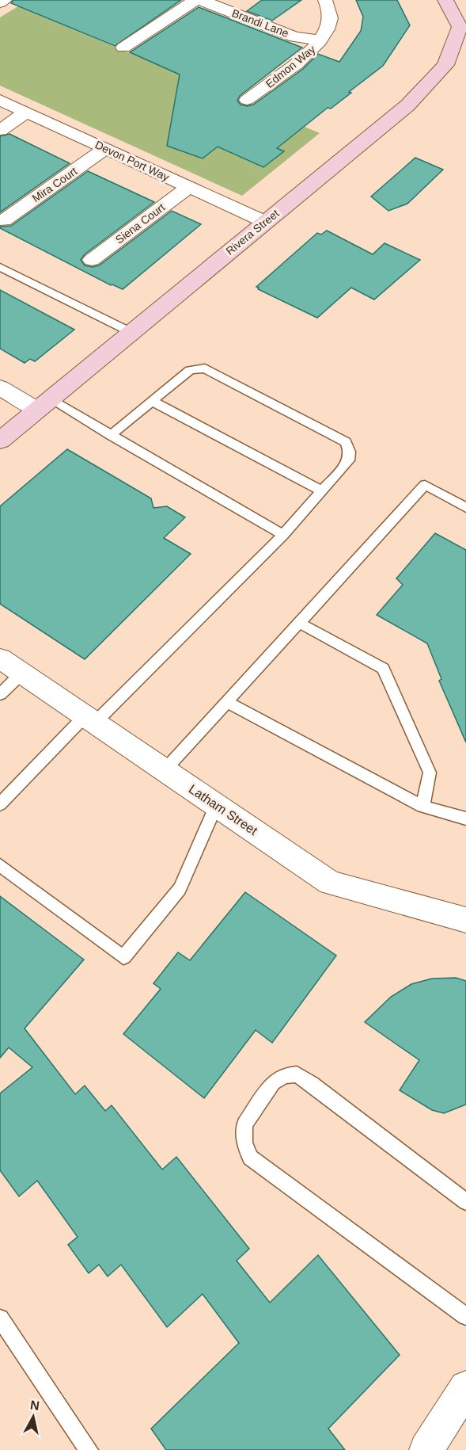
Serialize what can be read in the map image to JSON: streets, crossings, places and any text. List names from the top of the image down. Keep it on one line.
{"streets":{"street":["Brandi Lane","Edmon Way","Devon Port Way","Mira Court","Siena Court","Rivera Street","Latham Street"]},"crossings":[["Brandi Lane","Edmon Way"],["Devon Port Way","Mira Court"],["Devon Port Way","Siena Court"],["Devon Port Way","Rivera Street"]],"north":"top"}
